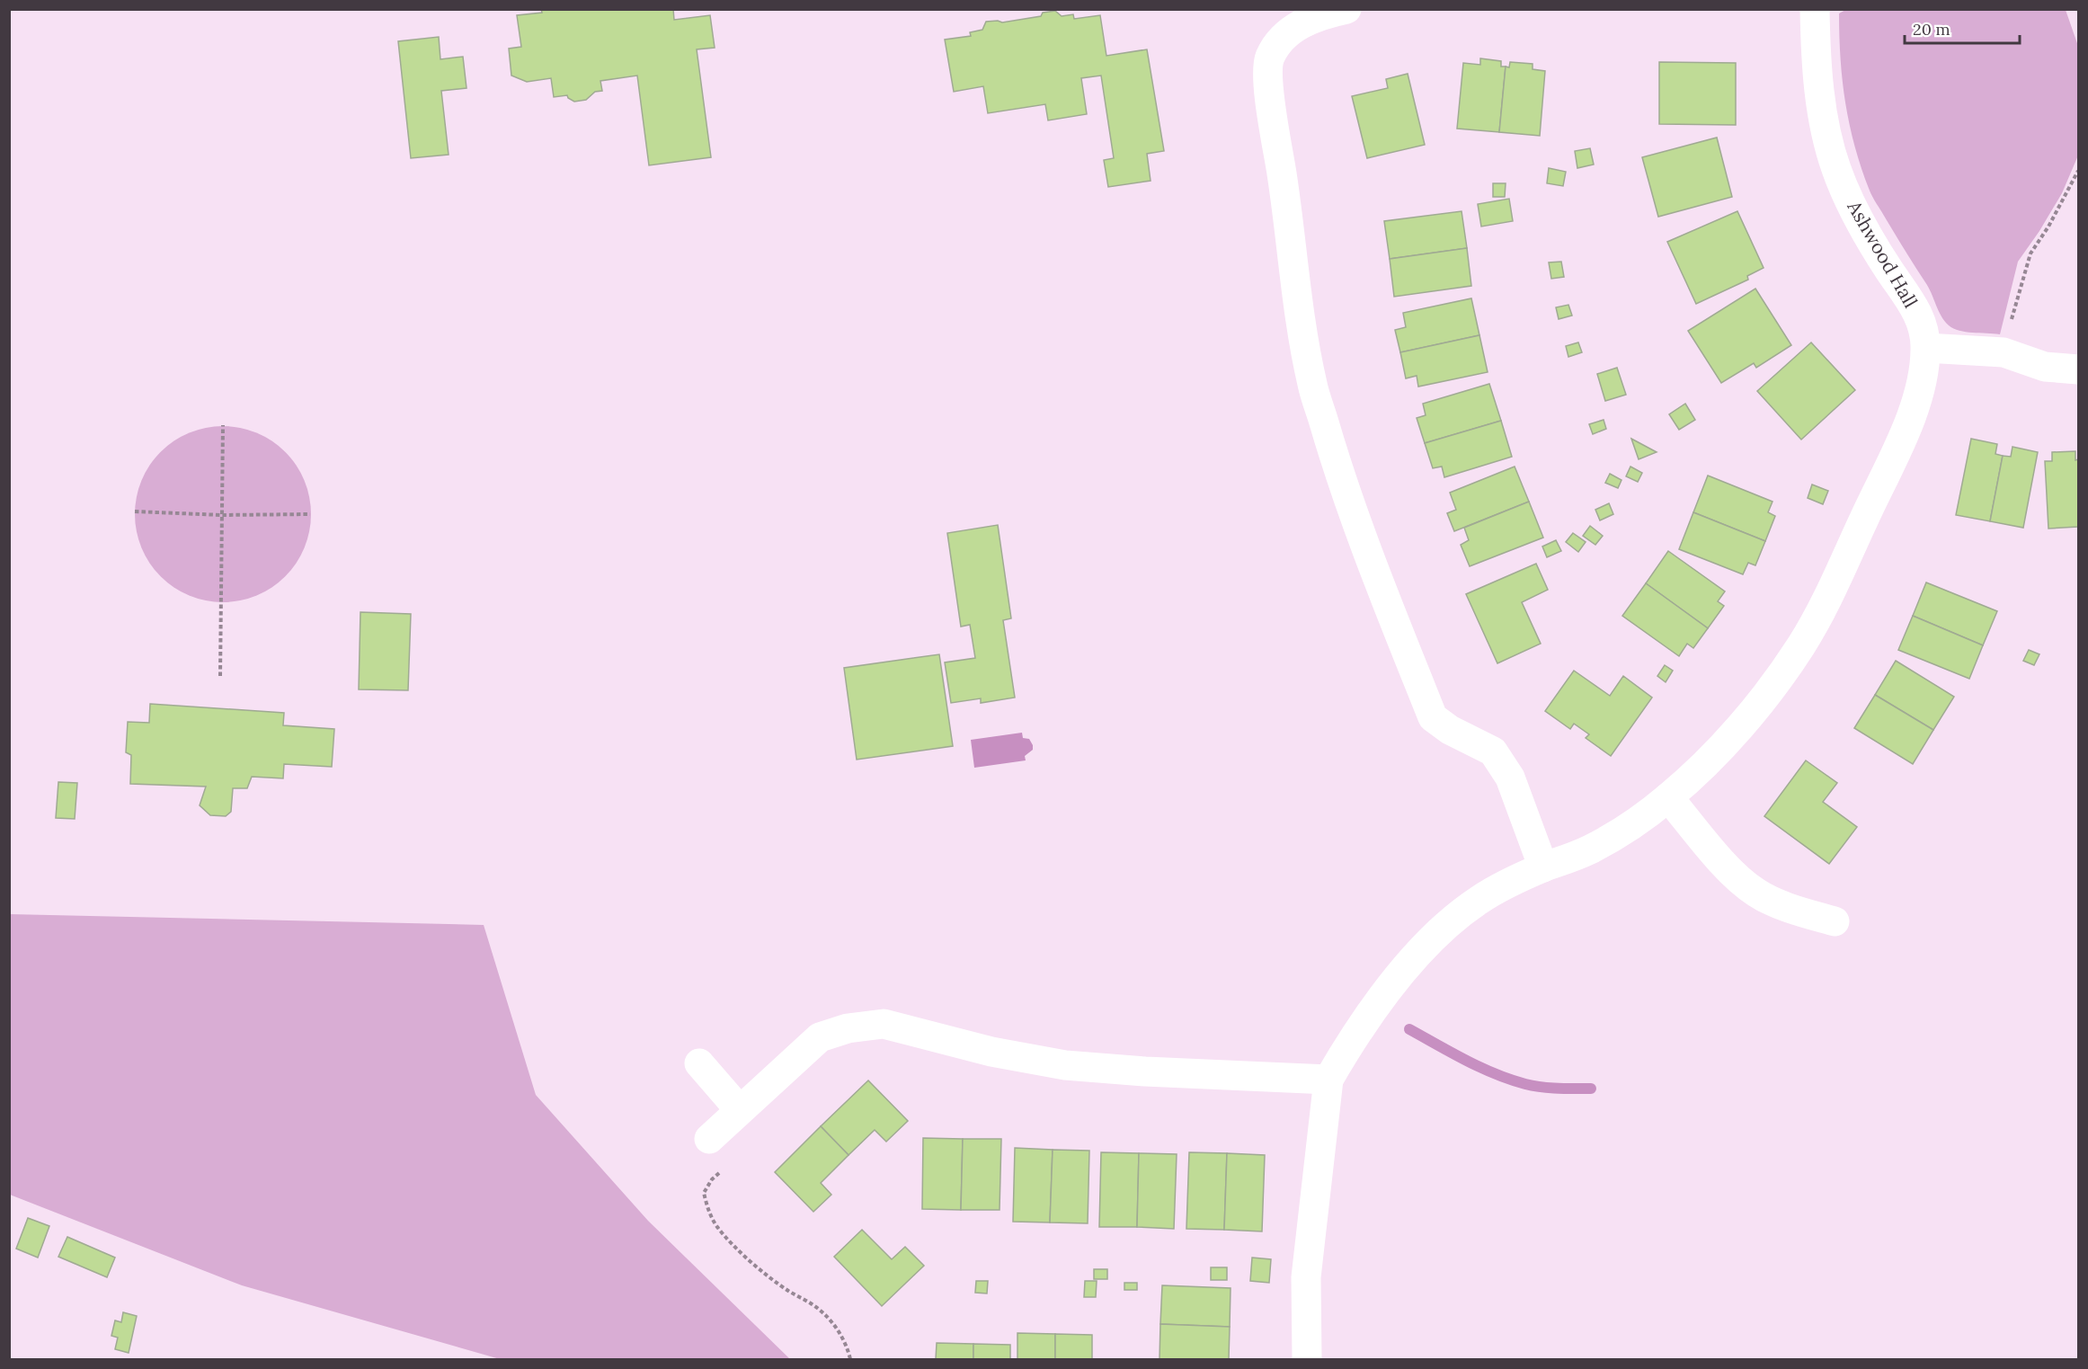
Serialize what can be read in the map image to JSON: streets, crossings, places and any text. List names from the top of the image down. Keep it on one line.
{"streets":{"street":["Ashwood Hall"]},"scale_bar":"20 m"}
